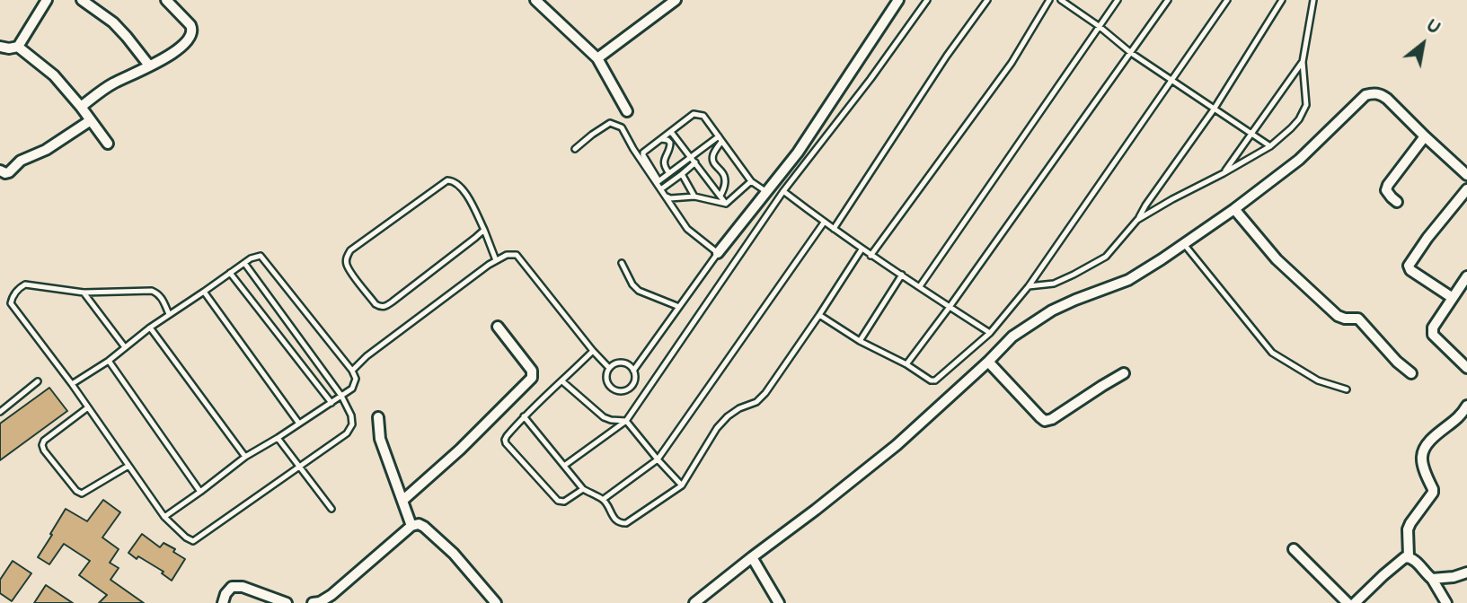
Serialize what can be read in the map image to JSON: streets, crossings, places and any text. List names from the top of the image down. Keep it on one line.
{"north":"top right"}
